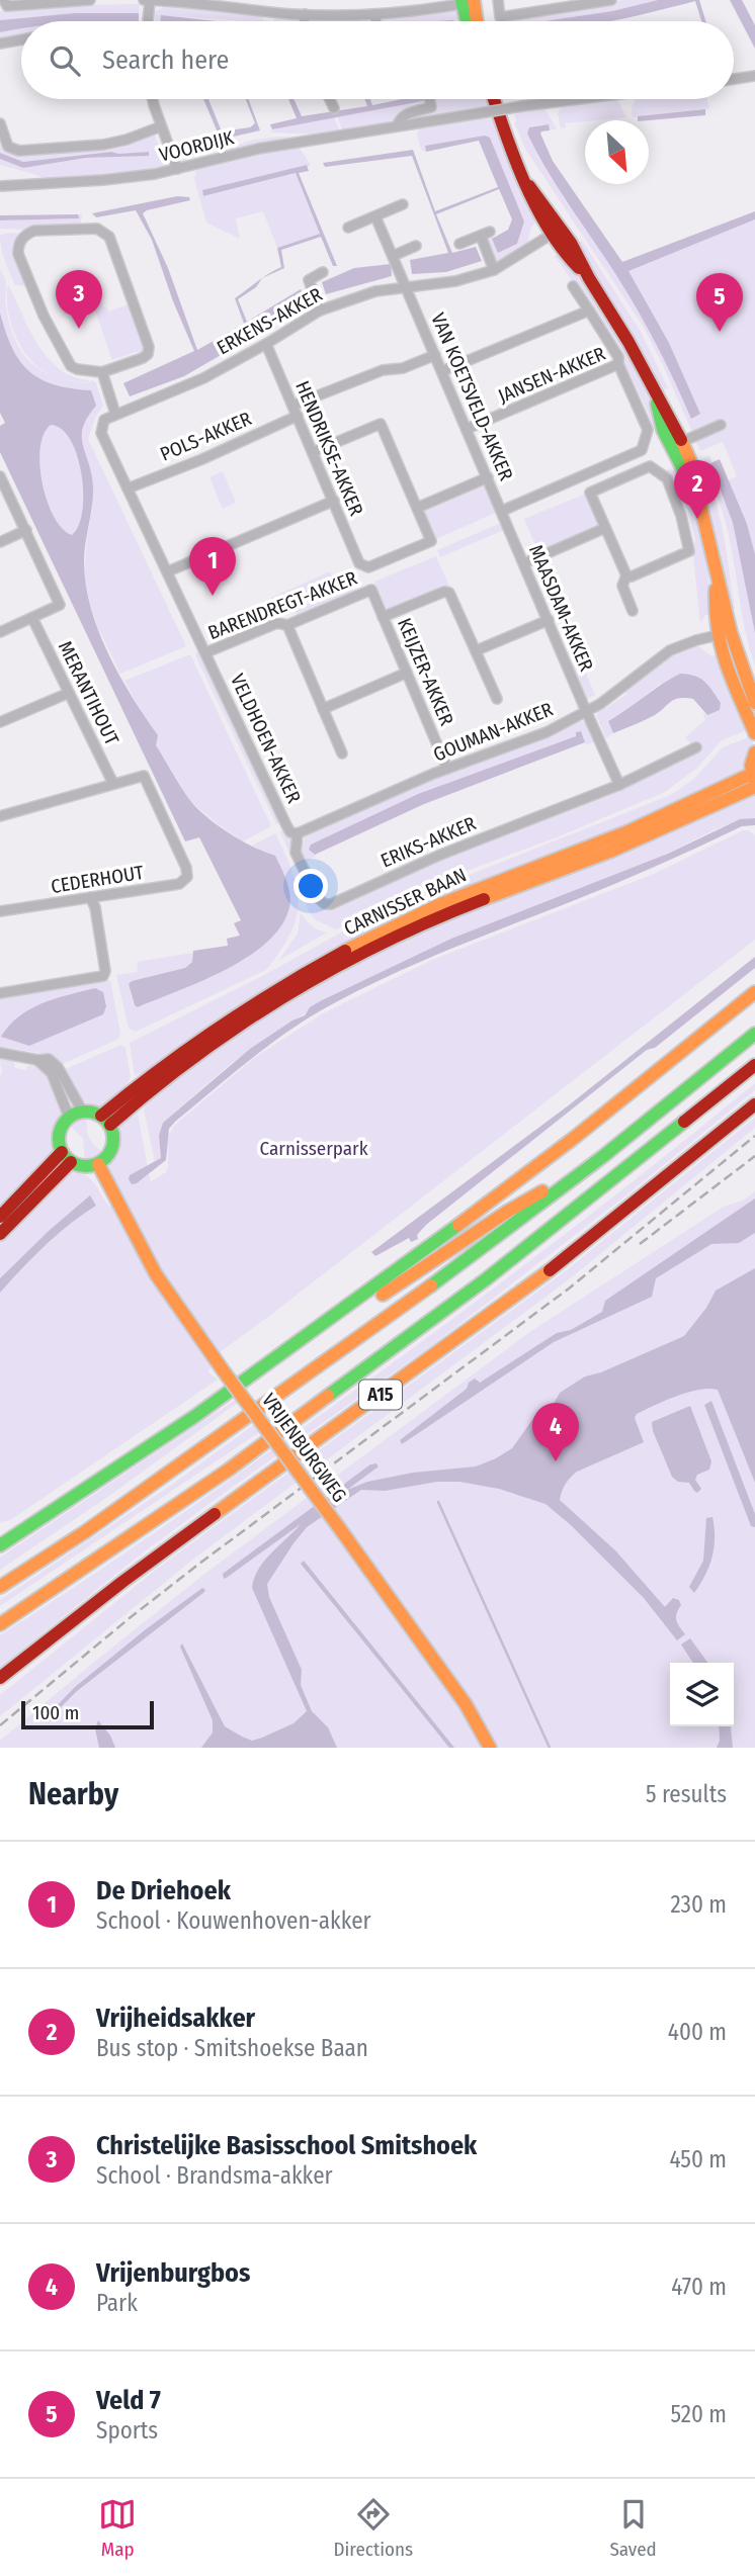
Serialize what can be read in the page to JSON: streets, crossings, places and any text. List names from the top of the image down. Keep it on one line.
{"streets":{"main road":["CARNISSER BAAN","A15","VRIJENBURGWEG"],"street":["VOORDIJK","ERKENS-AKKER","JANSEN-AKKER","VAN KOETSVELD-AKKER","POLS-AKKER","HENDRIKSE-AKKER","BARENDREGT-AKKER","MAASDAM-AKKER","KEIJZER-AKKER","MERANTIHOUT","GOUMAN-AKKER","VELDHOEN-AKKER","ERIKS-AKKER","CEDERHOUT"]},"crossings":[["ERKENS-AKKER","VAN KOETSVELD-AKKER"],["ERKENS-AKKER","HENDRIKSE-AKKER"],["ERKENS-AKKER","VELDHOEN-AKKER"],["JANSEN-AKKER","VAN KOETSVELD-AKKER"],["JANSEN-AKKER","MAASDAM-AKKER"],["VAN KOETSVELD-AKKER","MAASDAM-AKKER"],["POLS-AKKER","HENDRIKSE-AKKER"],["POLS-AKKER","VELDHOEN-AKKER"],["BARENDREGT-AKKER","KEIJZER-AKKER"],["BARENDREGT-AKKER","VELDHOEN-AKKER"],["MAASDAM-AKKER","GOUMAN-AKKER"],["KEIJZER-AKKER","GOUMAN-AKKER"],["MERANTIHOUT","CEDERHOUT"],["GOUMAN-AKKER","VELDHOEN-AKKER"],["GOUMAN-AKKER","ERIKS-AKKER"],["VELDHOEN-AKKER","ERIKS-AKKER"],["CARNISSER BAAN","VRIJENBURGWEG"]],"parks":["Carnisserpark"],"scale_bar":"100 m","north":"bottom right","page":{"search":"Search here","pins":["3","5","2","1","4"],"scale":"100 m","heading":["Nearby","5 results"],"list":[{"mark":"1","name":"De Driehoek","note":"School · Kouwenhoven-akker","value":"230 m"},{"mark":"2","name":"Vrijheidsakker","note":"Bus stop · Smitshoekse Baan","value":"400 m"},{"mark":"3","name":"Christelijke Basisschool Smitshoek","note":"School · Brandsma-akker","value":"450 m"},{"mark":"4","name":"Vrijenburgbos","note":"Park","value":"470 m"},{"mark":"5","name":"Veld 7","note":"Sports","value":"520 m"}],"nav":["Map","Directions","Saved"]}}
